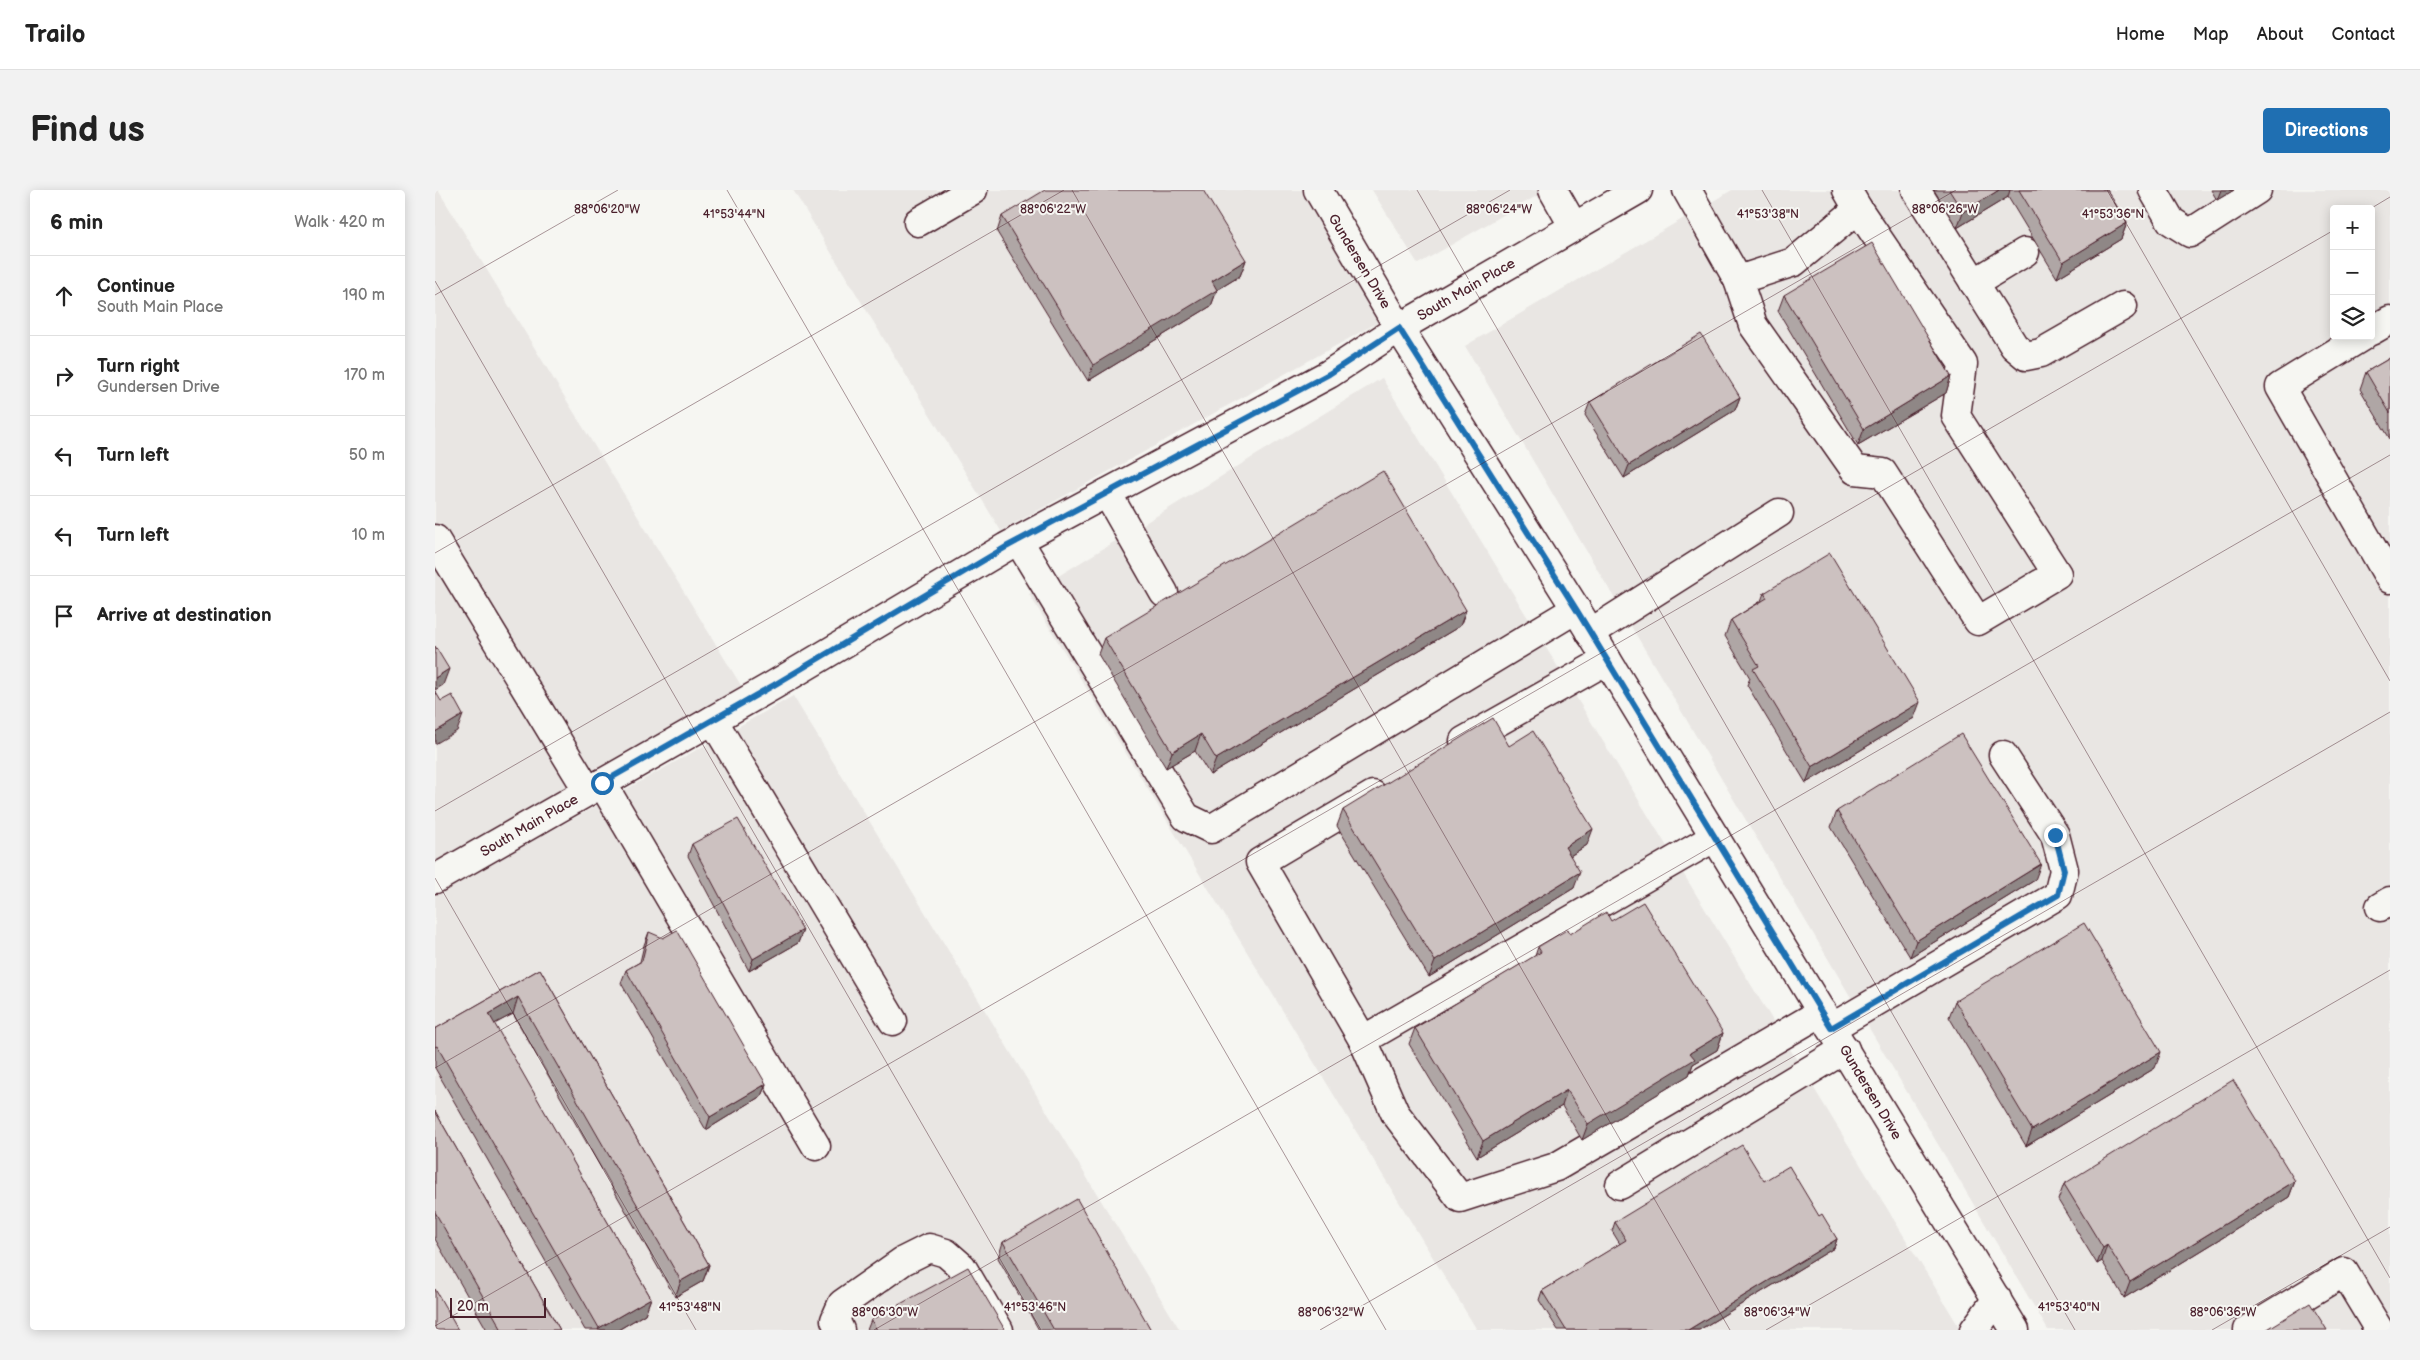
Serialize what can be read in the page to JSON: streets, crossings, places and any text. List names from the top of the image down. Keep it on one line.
{"streets":{"street":["Gundersen Drive","South Main Place"]},"crossings":[["Gundersen Drive","South Main Place"]],"scale_bar":"20 m","page":{"header":"Trailo","nav":["Home","Map","About","Contact"],"buttons":"Directions","title":"Find us","heading":["6 min","Walk · 420 m"],"map_buttons":["+","−"],"list":[["Continue","South Main Place","190 m"],["Turn right","Gundersen Drive","170 m"],["Turn left","50 m"],["Turn left","10 m"],"Arrive at destination"],"scale":"20 m"},"coordinates":["88°06'20\"W","88°06'22\"W","88°06'24\"W","88°06'26\"W","41°53'44\"N","41°53'38\"N","41°53'36\"N","41°53'48\"N","41°53'46\"N","41°53'40\"N","88°06'30\"W","88°06'32\"W","88°06'34\"W","88°06'36\"W"]}
